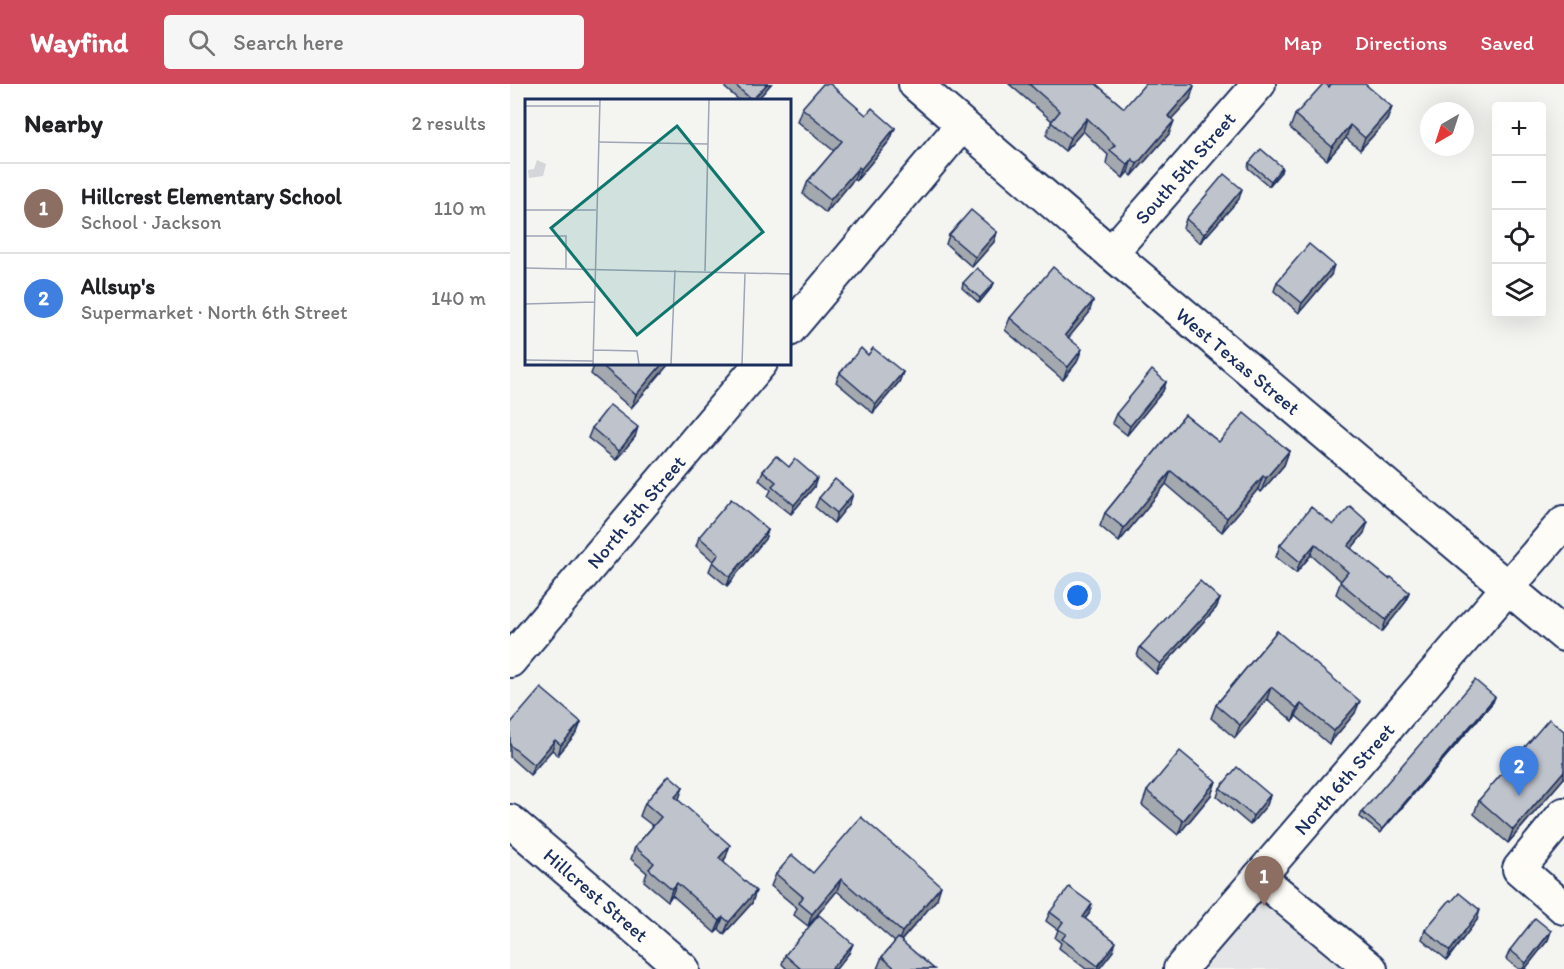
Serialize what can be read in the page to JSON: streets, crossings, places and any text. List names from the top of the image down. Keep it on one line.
{"streets":{"street":["South 5th Street","West Texas Street","North 5th Street","North 6th Street","Hillcrest Street"]},"crossings":[["South 5th Street","West Texas Street"],["West Texas Street","North 6th Street"]],"north":"bottom left","page":{"header":"Wayfind","search":"Search here","nav":["Map","Directions","Saved"],"heading":["Nearby","2 results"],"map_buttons":["+","−"],"list":[{"mark":"1","name":"Hillcrest Elementary School","note":"School · Jackson","value":"110 m"},{"mark":"2","name":"Allsup's","note":"Supermarket · North 6th Street","value":"140 m"}],"pins":["2","1"]}}
